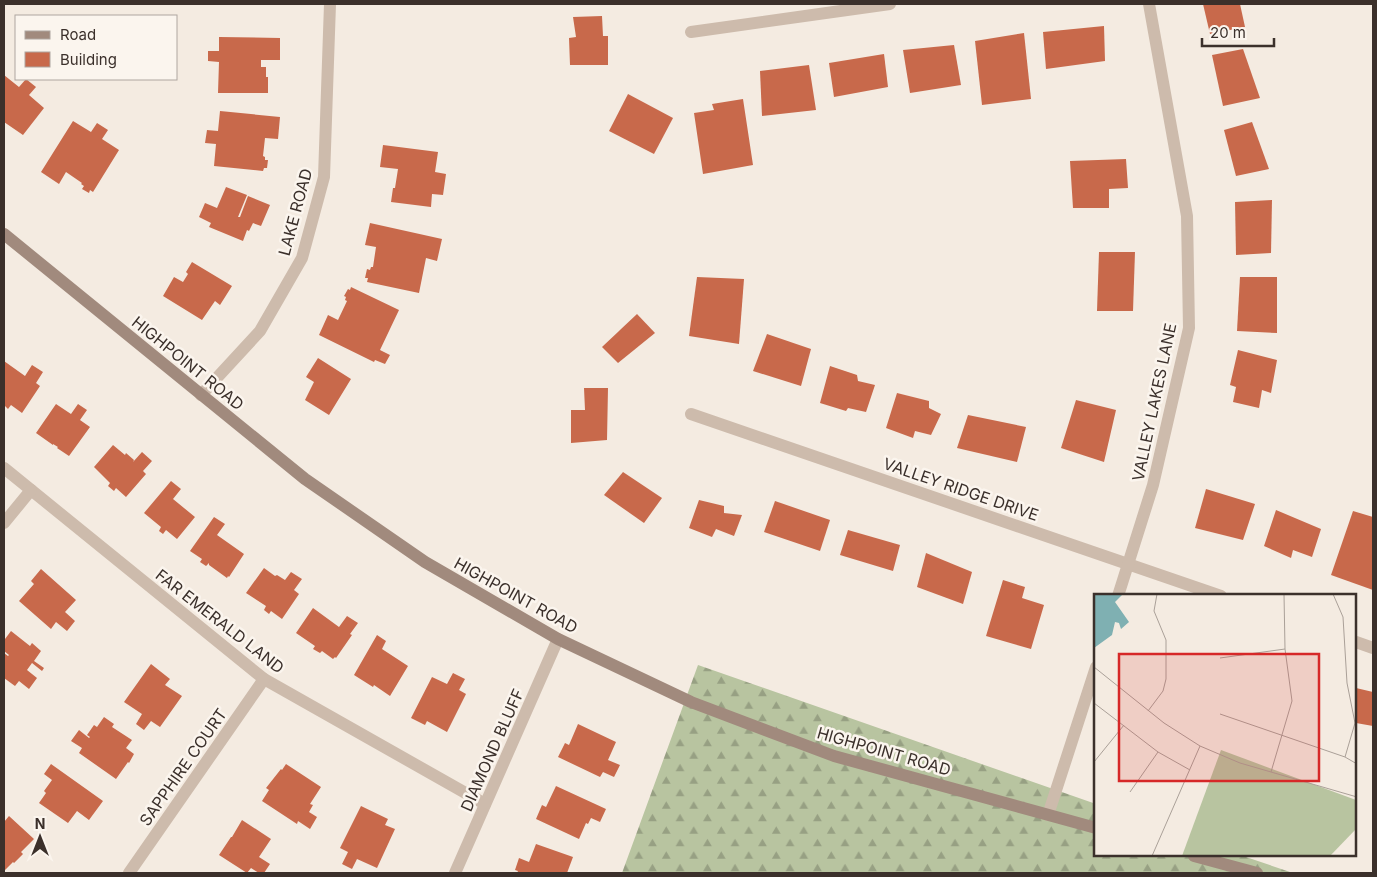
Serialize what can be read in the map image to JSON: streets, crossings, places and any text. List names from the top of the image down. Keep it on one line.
{"streets":{"street":["LAKE ROAD","HIGHPOINT ROAD","VALLEY LAKES LANE","VALLEY RIDGE DRIVE","FAR EMERALD LAND","DIAMOND BLUFF","SAPPHIRE COURT"]},"crossings":[["LAKE ROAD","HIGHPOINT ROAD"],["HIGHPOINT ROAD","DIAMOND BLUFF"],["VALLEY LAKES LANE","VALLEY RIDGE DRIVE"],["FAR EMERALD LAND","DIAMOND BLUFF"],["FAR EMERALD LAND","SAPPHIRE COURT"]],"legend":["Road","Building"],"scale_bar":"20 m","north":"top"}
